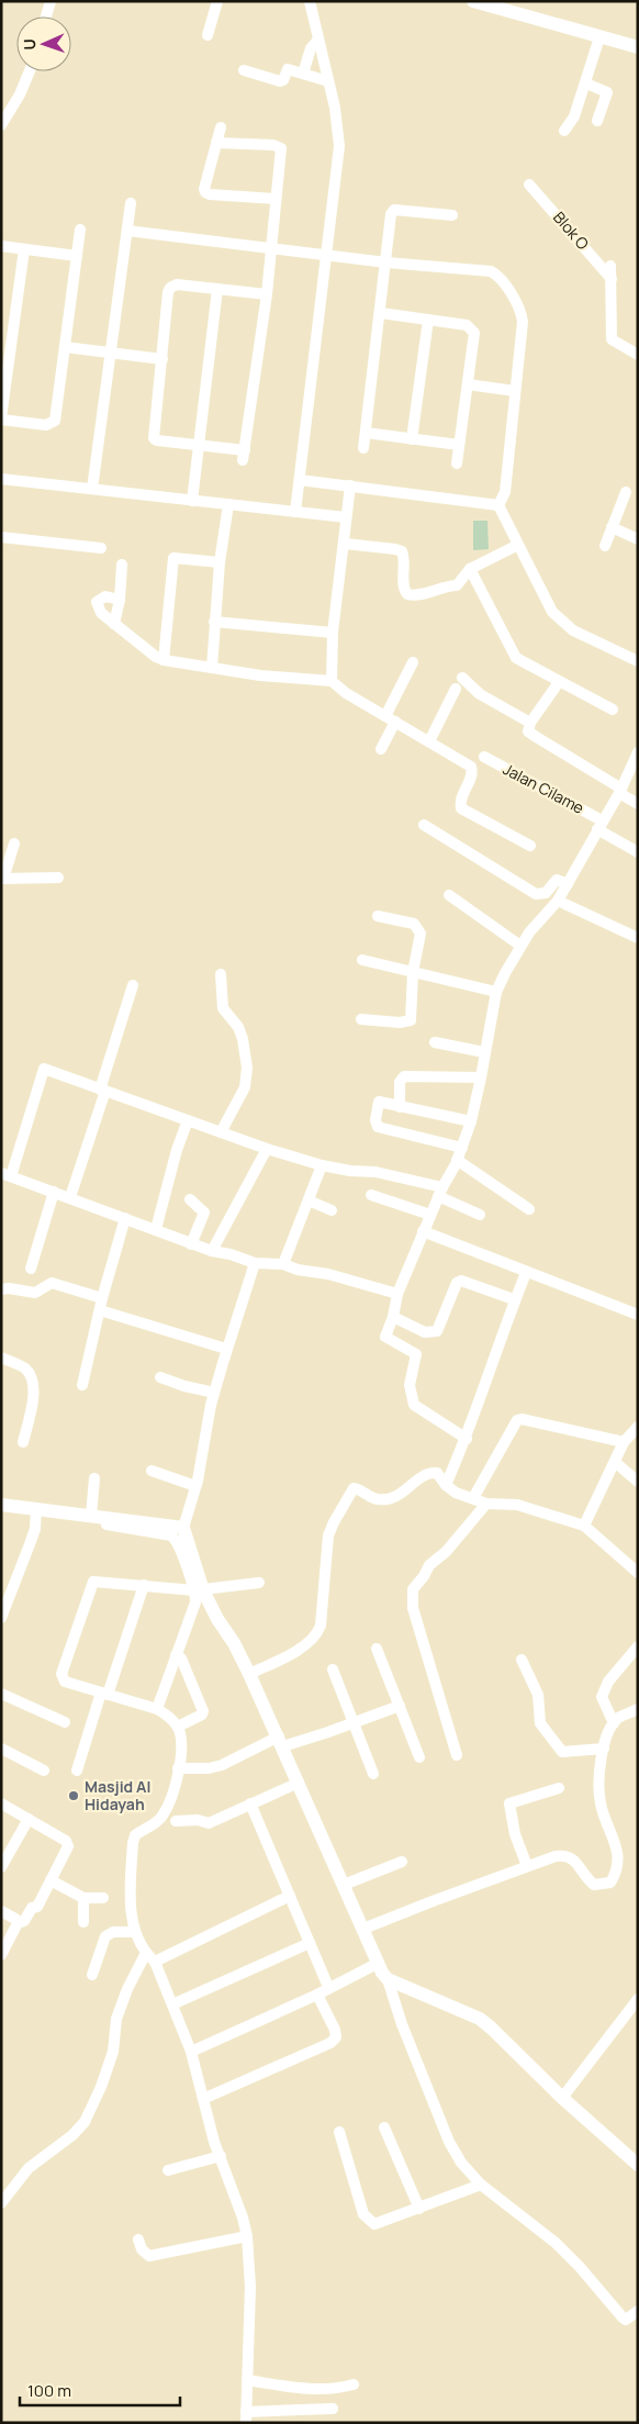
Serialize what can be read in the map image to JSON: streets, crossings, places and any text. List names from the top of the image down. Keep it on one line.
{"streets":{"street":["Blok O","Jalan Cilame"]},"places":["Masjid Al Hidayah"],"scale_bar":"100 m","north":"left"}
